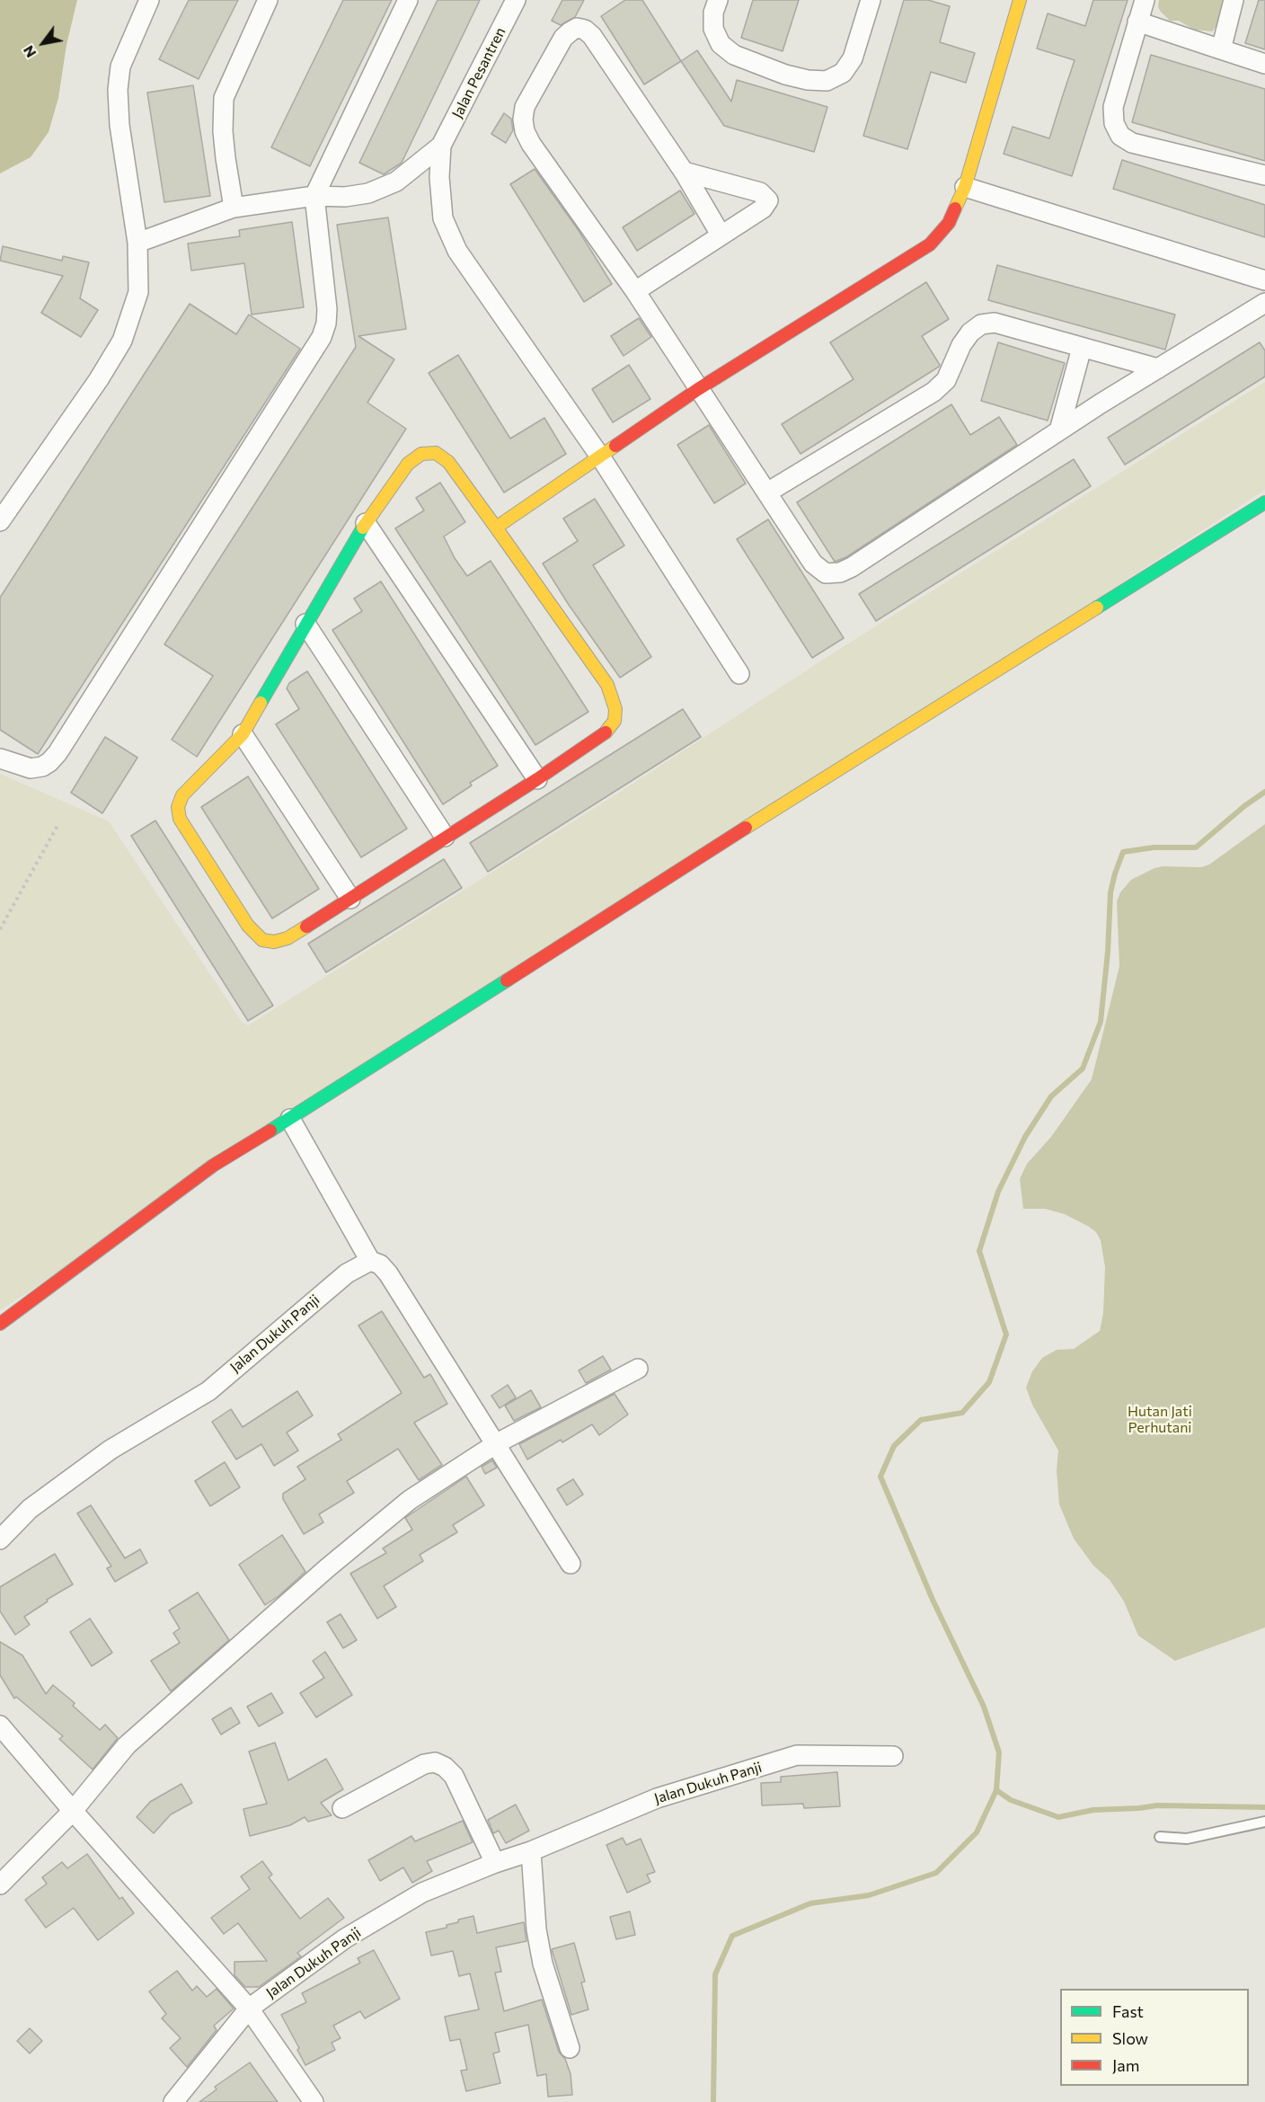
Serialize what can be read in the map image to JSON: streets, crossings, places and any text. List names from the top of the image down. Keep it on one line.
{"streets":{"street":["Jalan Pesantren","Jalan Dukuh Panji"]},"parks":["Hutan Jati Perhutani"],"legend":["Fast","Slow","Jam"],"north":"bottom left"}
